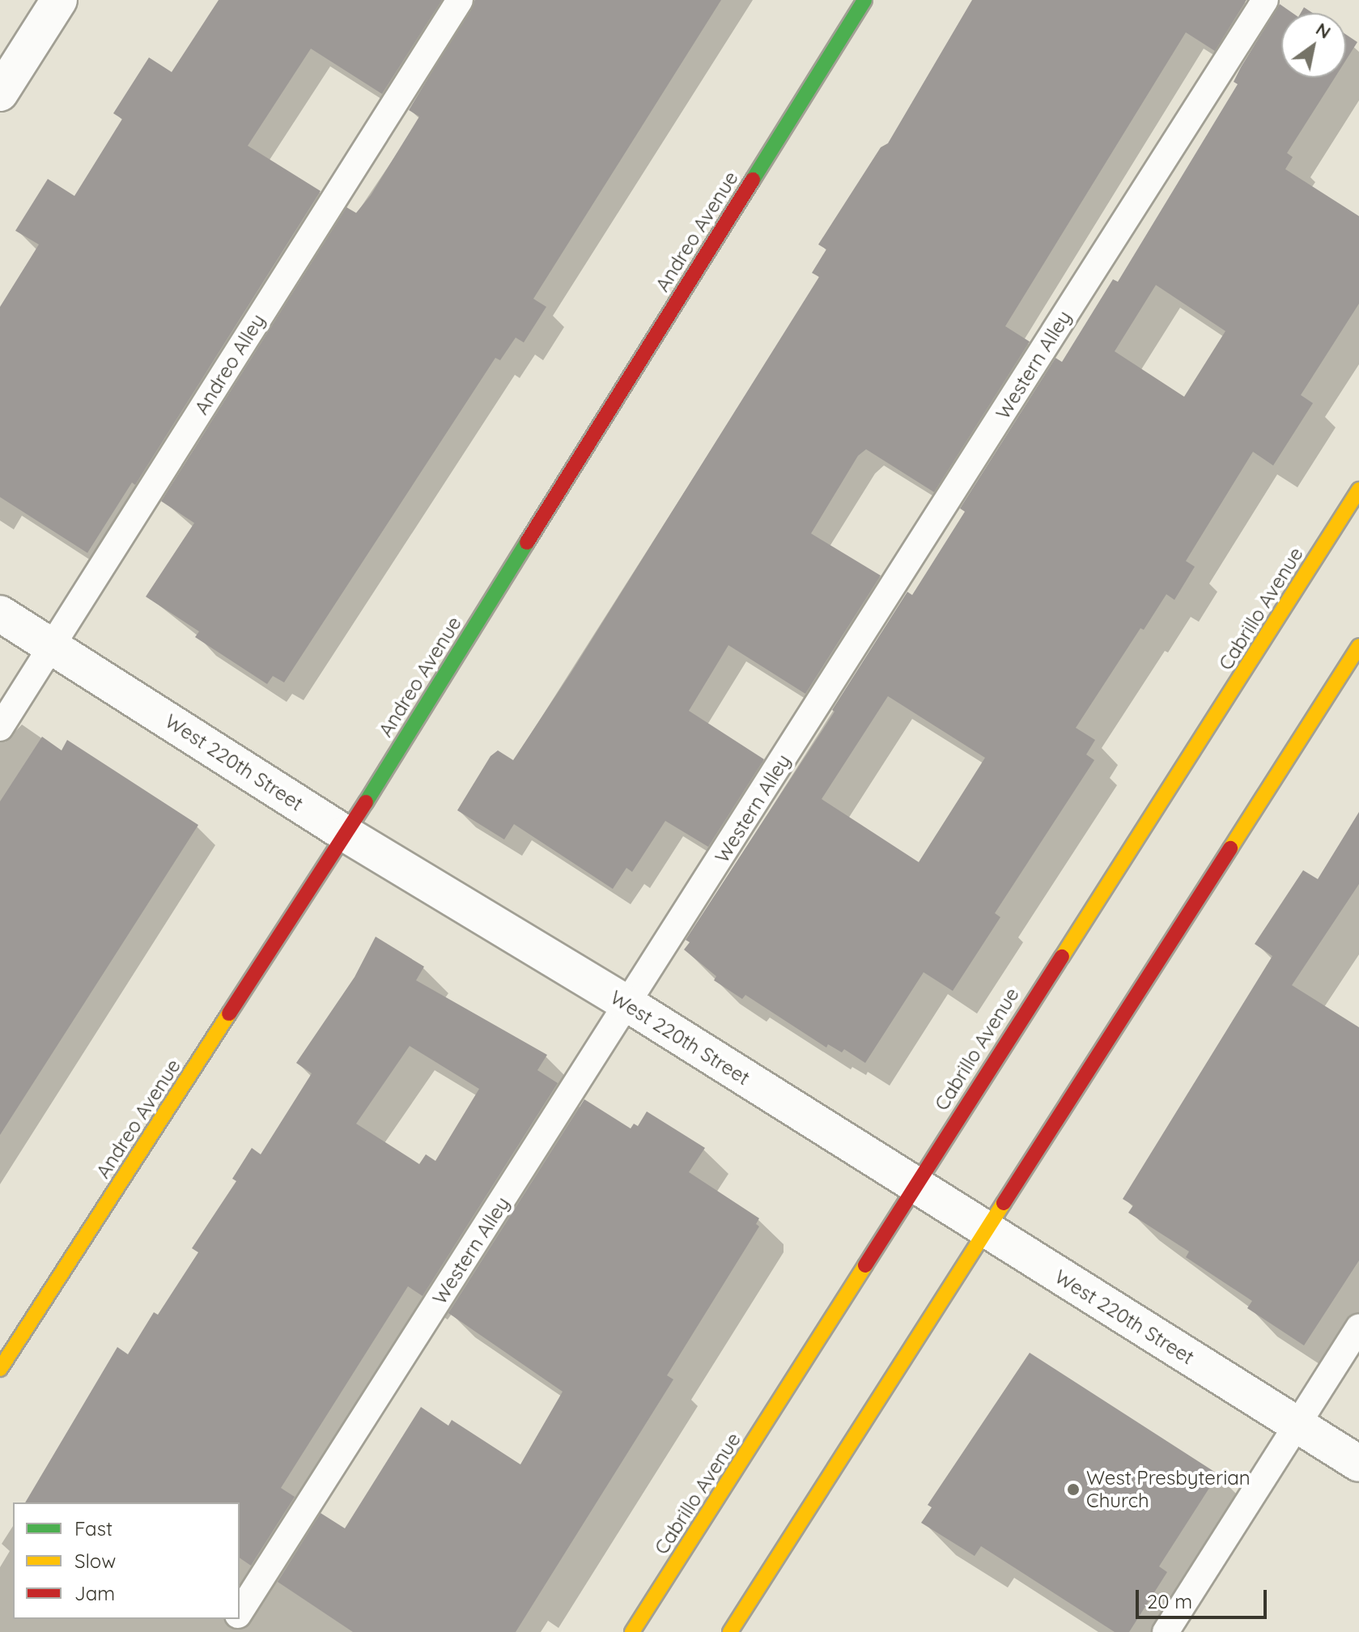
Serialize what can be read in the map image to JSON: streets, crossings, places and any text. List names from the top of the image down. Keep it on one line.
{"streets":{"main road":["Andreo Avenue","Cabrillo Avenue"],"street":["West 220th Street"],"lane":["Andreo Alley","Western Alley"]},"crossings":[["Andreo Avenue","West 220th Street"],["Andreo Alley","West 220th Street"],["Western Alley","West 220th Street"],["Cabrillo Avenue","West 220th Street"]],"places":["West Presbyterian Church"],"legend":["Fast","Slow","Jam"],"scale_bar":"20 m","north":"top right"}
